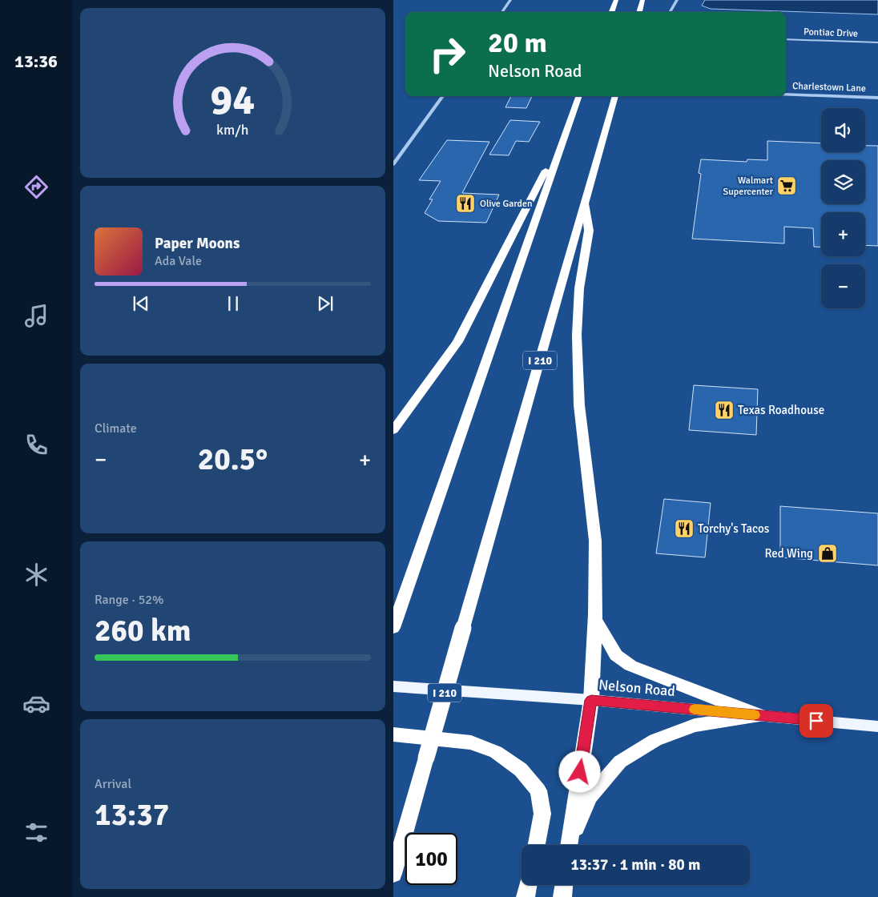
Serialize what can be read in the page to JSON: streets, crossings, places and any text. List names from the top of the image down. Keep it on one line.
{"streets":{"highway":["I 210"],"main road":["Nelson Road"],"street":["Pontiac Drive","Charlestown Lane"]},"places":{"supermarket":["Walmart Supercenter"],"restaurant":["Olive Garden","Texas Roadhouse","Torchy's Tacos"],"shop":["Red Wing"]},"page":{"tabs":"13:36","turn":["20 m","Nelson Road"],"map_buttons":["+","−"],"song":["Paper Moons","Ada Vale"],"tile":["Climate",["Range · 52%","260 km"],["Arrival","13:37"]],"heat":["−","20.5°","+"],"limit":"100","trip":"13:37 · 1 min · 80 m","gauge":["94","km/h"]}}
